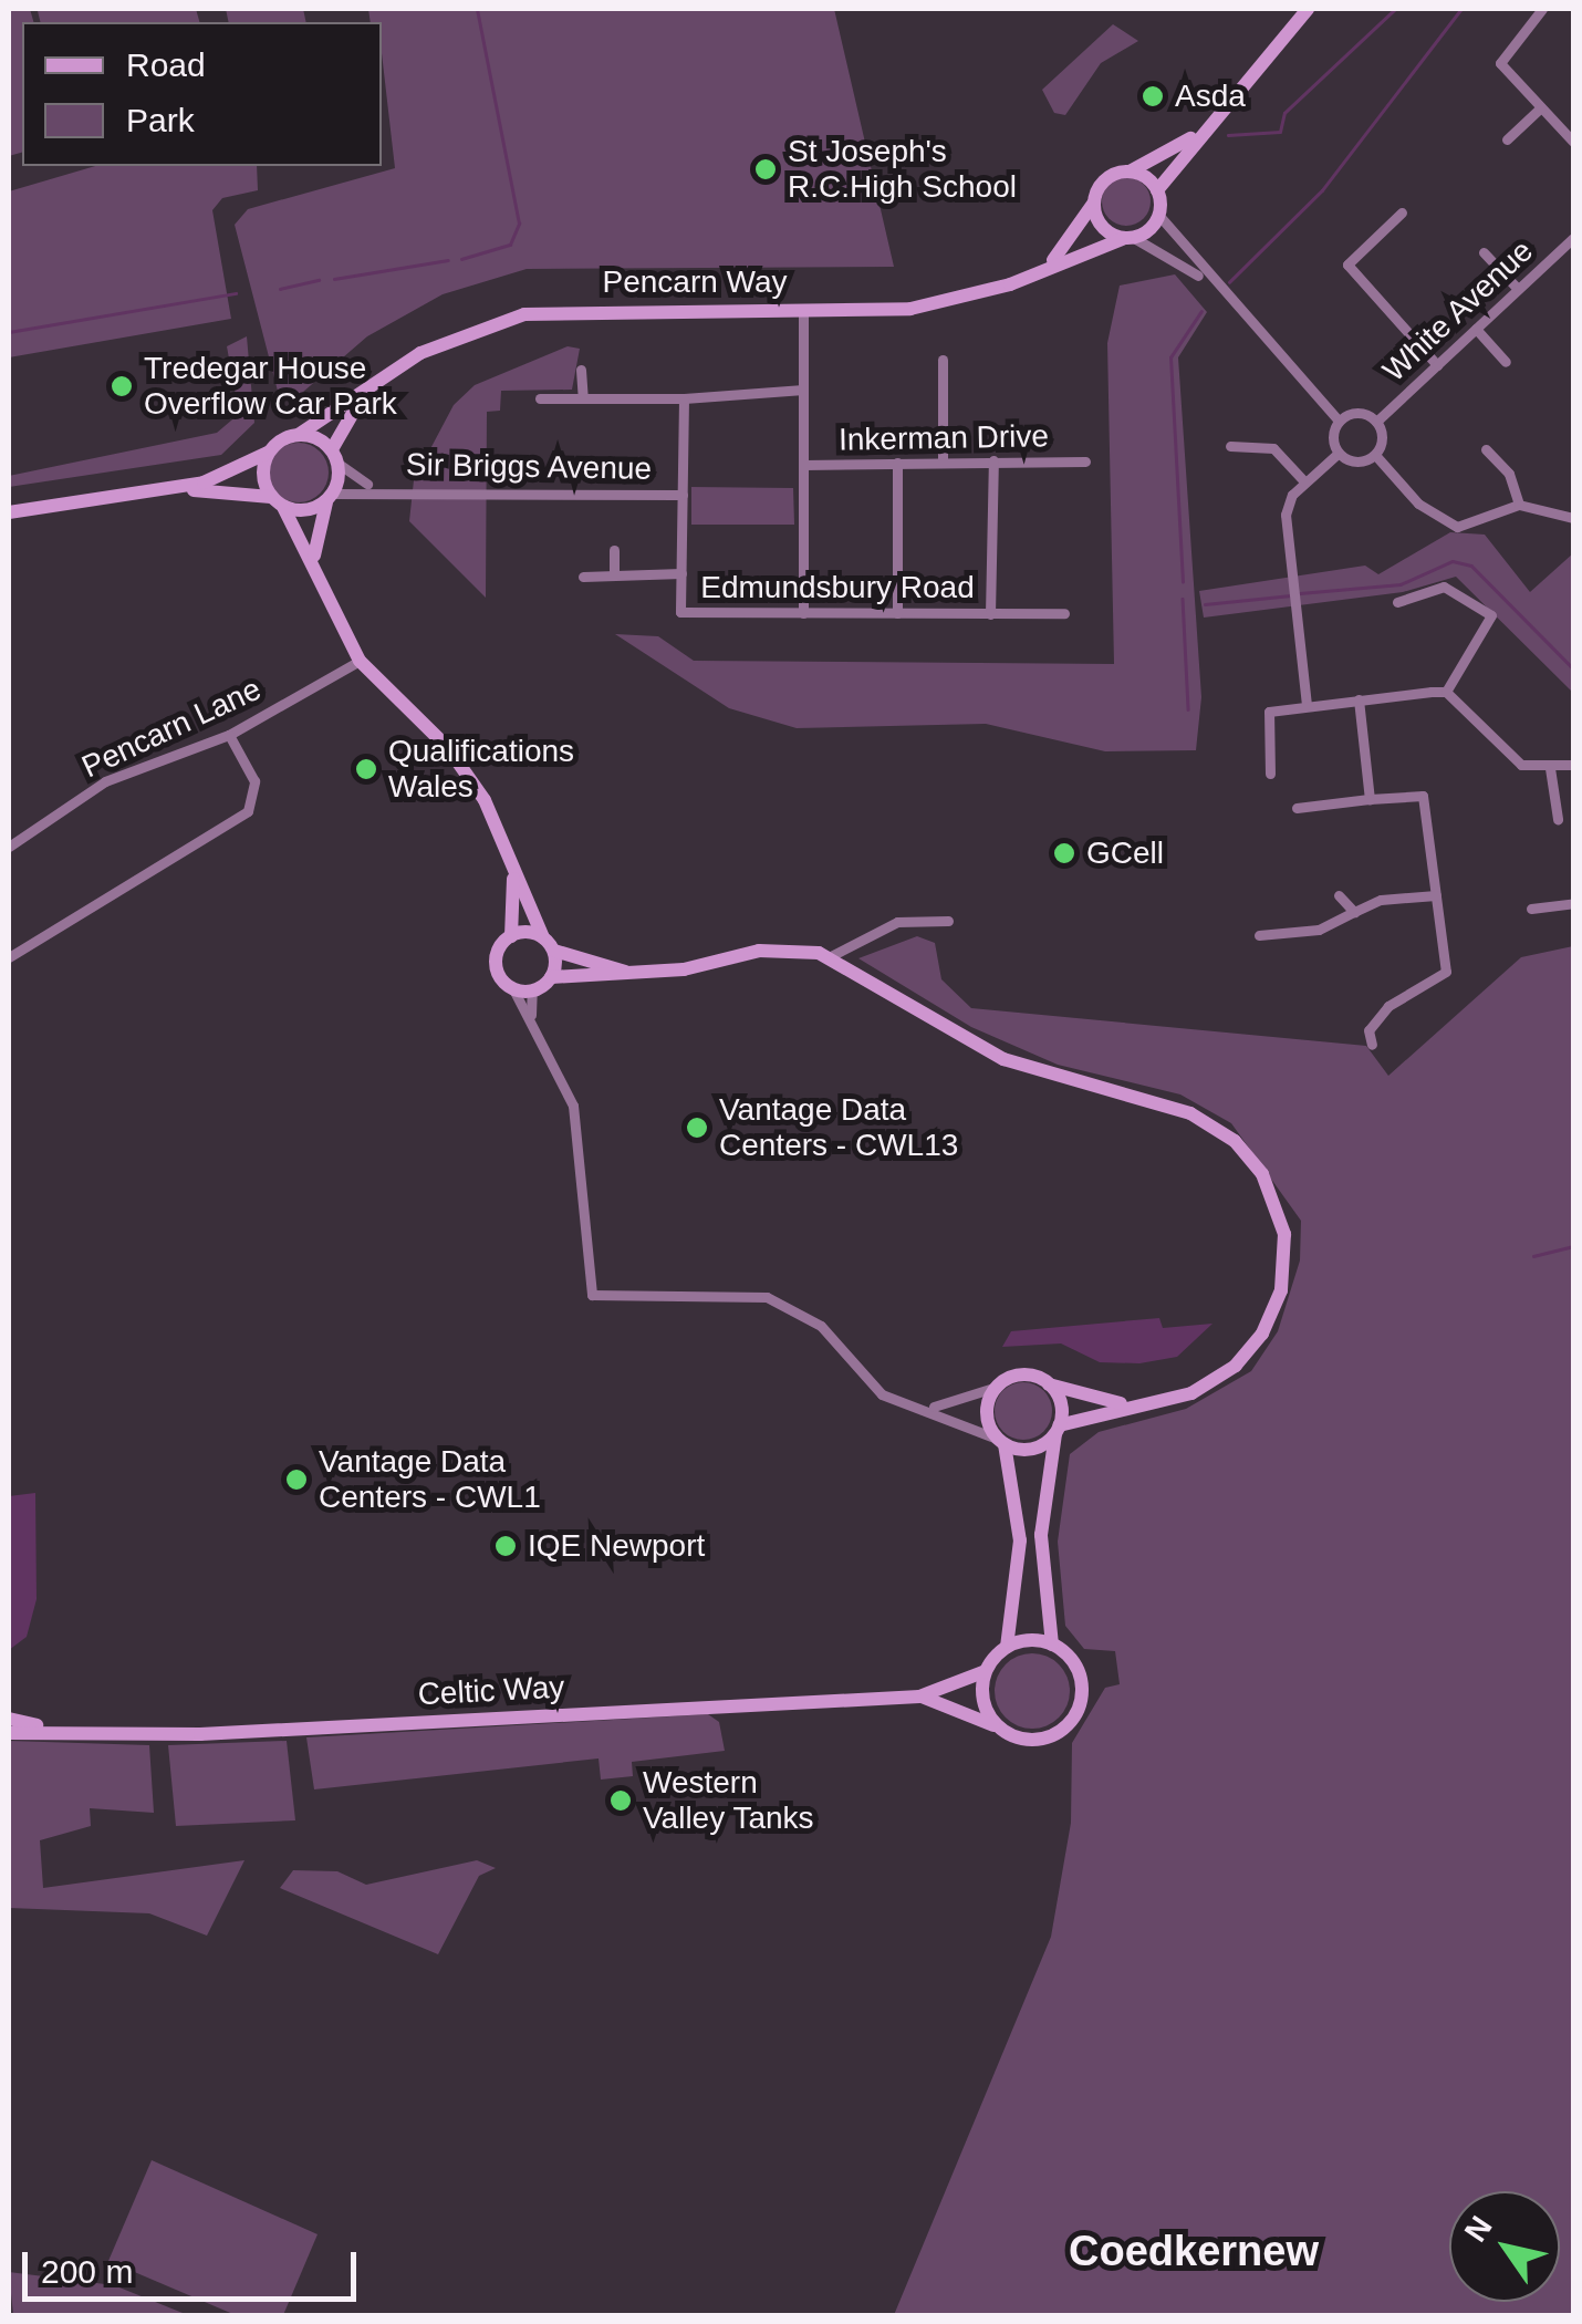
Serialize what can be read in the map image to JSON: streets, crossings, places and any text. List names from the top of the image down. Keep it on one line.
{"streets":{"street":["Pencarn Way","White Avenue","Inkerman Drive","Sir Briggs Avenue","Edmundsbury Road","Pencarn Lane","Celtic Way"]},"crossings":[["Pencarn Way","Sir Briggs Avenue"],["Sir Briggs Avenue","Edmundsbury Road"]],"districts":["Coedkernew"],"places":["Asda","St Joseph's R.C.High School","Tredegar House Overflow Car Park","Qualifications Wales","GCell","Vantage Data Centers - CWL13","Vantage Data Centers - CWL1","IQE Newport","Western Valley Tanks"],"legend":["Road","Park"],"scale_bar":"200 m","north":"top left"}
